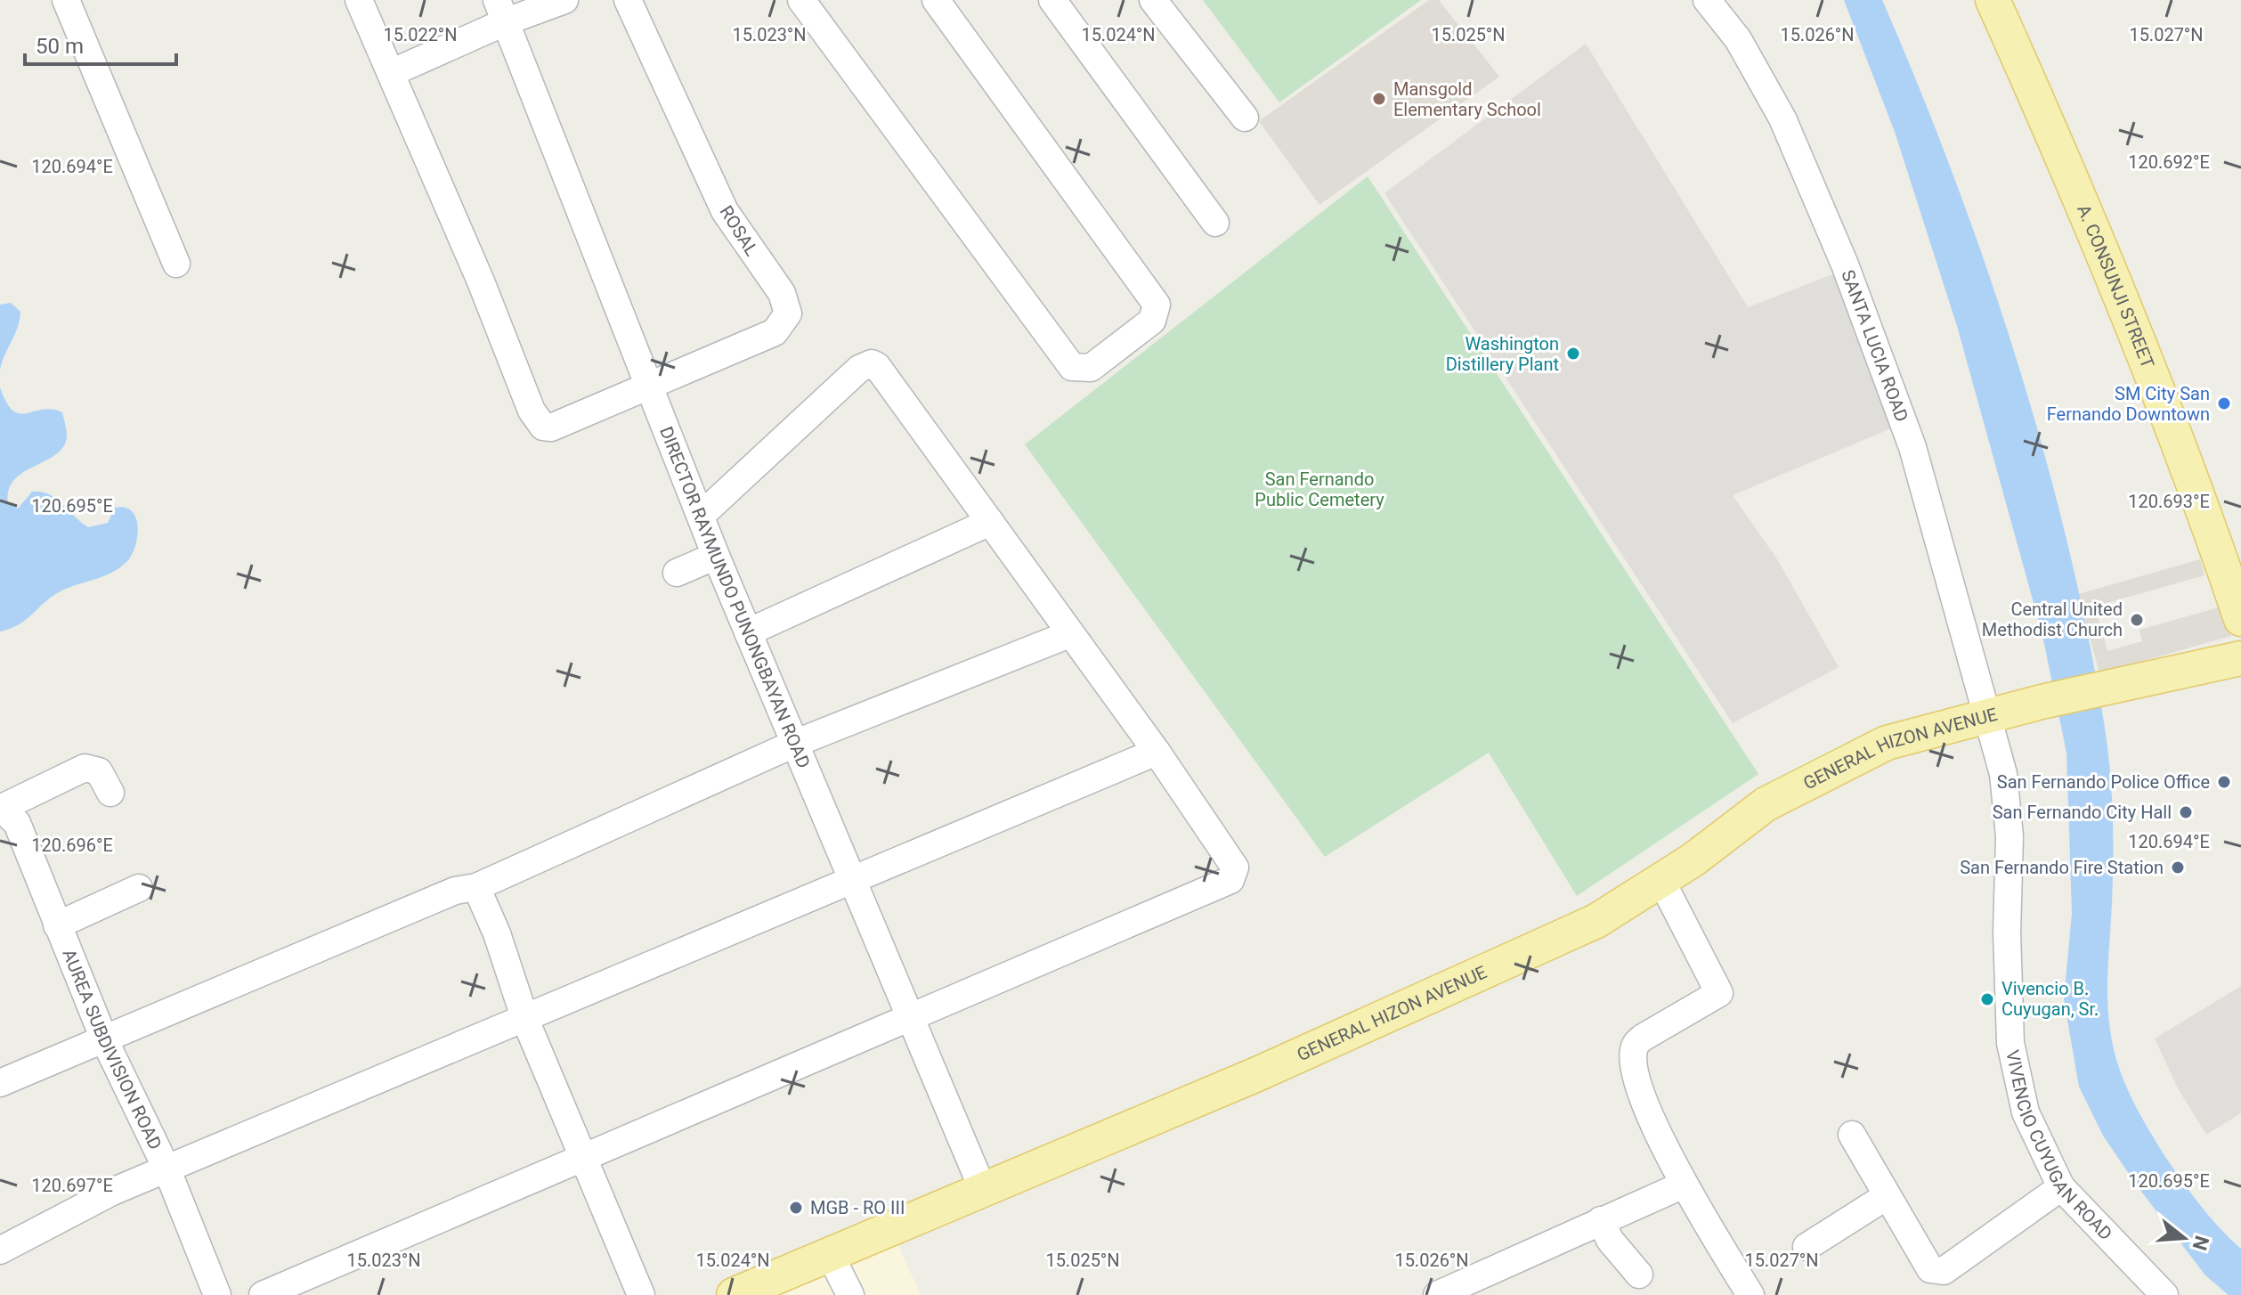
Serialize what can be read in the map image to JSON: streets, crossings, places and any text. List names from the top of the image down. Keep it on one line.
{"streets":{"main road":["A. CONSUNJI STREET","GENERAL HIZON AVENUE"],"street":["ROSAL","SANTA LUCIA ROAD","DIRECTOR RAYMUNDO PUNONGBAYAN ROAD","AUREA SUBDIVISION ROAD","VIVENCIO CUYUGAN ROAD"]},"crossings":[["ROSAL","DIRECTOR RAYMUNDO PUNONGBAYAN ROAD"],["SANTA LUCIA ROAD","GENERAL HIZON AVENUE"],["SANTA LUCIA ROAD","VIVENCIO CUYUGAN ROAD"],["DIRECTOR RAYMUNDO PUNONGBAYAN ROAD","GENERAL HIZON AVENUE"],["GENERAL HIZON AVENUE","VIVENCIO CUYUGAN ROAD"]],"parks":["San Fernando Public Cemetery"],"places":["Mansgold Elementary School","Washington Distillery Plant","SM City San Fernando Downtown","Central United Methodist Church","San Fernando Police Office","San Fernando City Hall","San Fernando Fire Station","Vivencio B. Cuyugan, Sr.","MGB - RO III"],"scale_bar":"50 m","north":"right","coordinates":["15.022°N","15.023°N","15.024°N","15.025°N","15.026°N","15.027°N","120.692°E","120.694°E","120.693°E","120.695°E","120.696°E","120.697°E"]}
